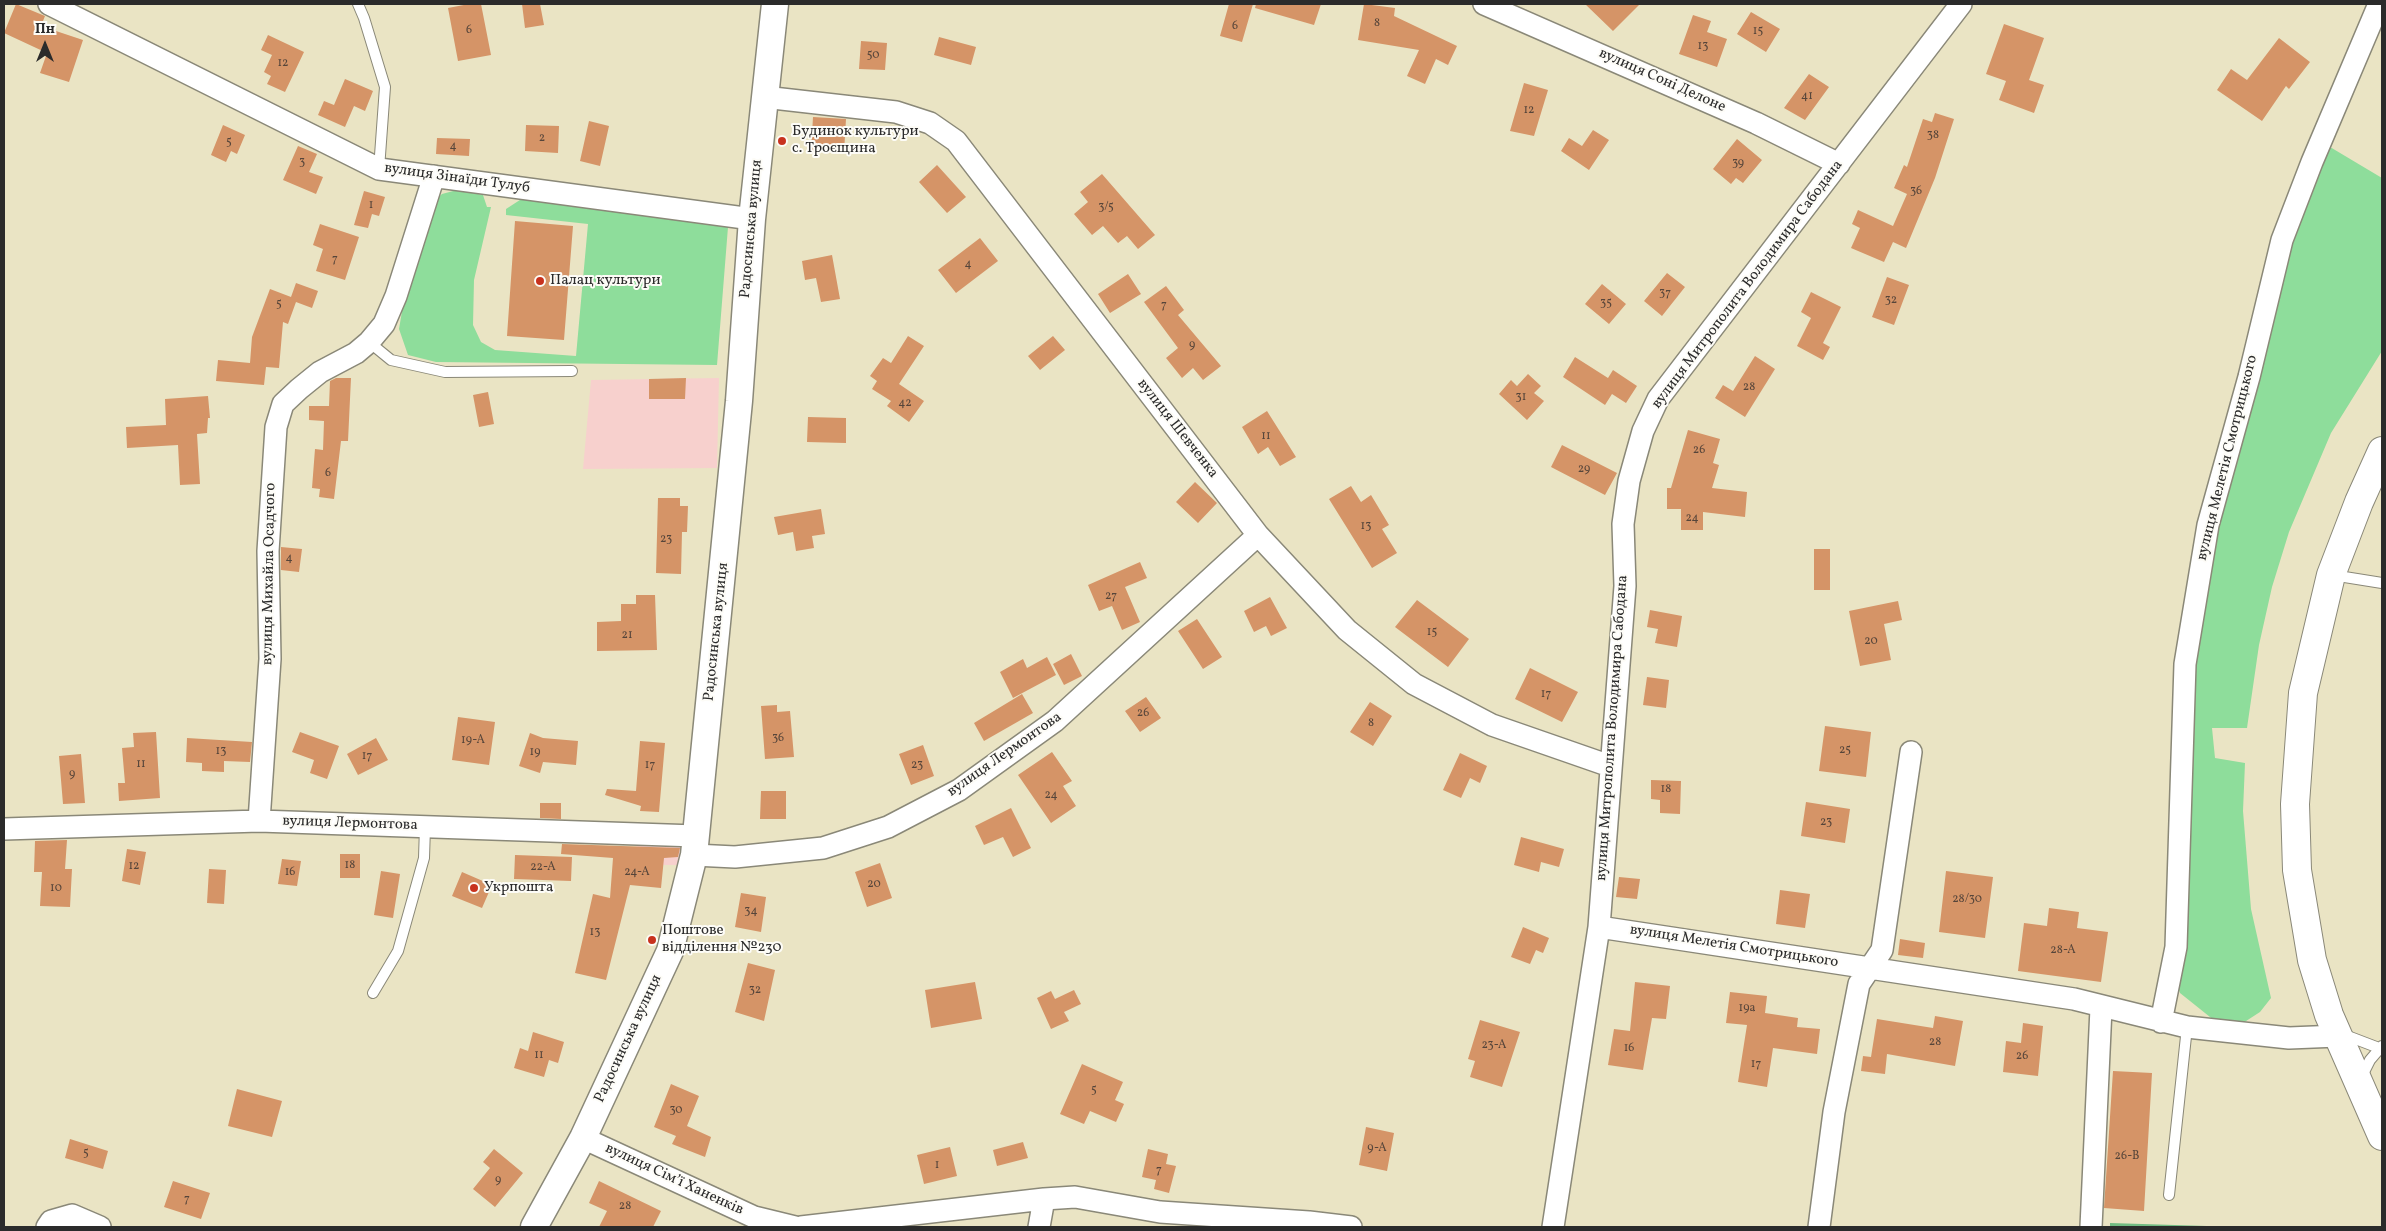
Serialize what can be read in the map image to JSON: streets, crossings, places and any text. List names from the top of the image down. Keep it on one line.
{"streets":{"street":["вулиця Соні Делоне","вулиця Зінаїди Тулуб","Радосинська вулиця","вулиця Митрополита Володимира Сабодана","вулиця Шевченка","вулиця Мелетія Смотрицького","вулиця Михайла Осадчого","вулиця Лермонтова","вулиця Сімʼї Ханенків"]},"crossings":[["вулиця Соні Делоне","вулиця Митрополита Володимира Сабодана"],["вулиця Зінаїди Тулуб","Радосинська вулиця"],["вулиця Зінаїди Тулуб","вулиця Михайла Осадчого"],["Радосинська вулиця","вулиця Шевченка"],["Радосинська вулиця","вулиця Лермонтова"],["Радосинська вулиця","вулиця Сімʼї Ханенків"],["вулиця Митрополита Володимира Сабодана","вулиця Шевченка"],["вулиця Митрополита Володимира Сабодана","вулиця Мелетія Смотрицького"],["вулиця Шевченка","вулиця Лермонтова"],["вулиця Михайла Осадчого","вулиця Лермонтова"]],"places":["Будинок культури с. Троєщина","Палац культури","Укрпошта","Поштове відділення №230"],"house_numbers":["8","6","6","15","13","50","12","41","12","38","2","5","4","3","39","36","1","3/5","7","4","37","32","35","5","7","9","28","31","42","11","26","29","6","24","13","23","4","27","15","21","20","17","26","8","36","19-А","25","13","19","17","11","17","23","9","18","24","23","18","12","22-А","16","24-А","20","10","28/30","34","13","28-А","32","19а","28","23-А","16","11","26","17","5","30","9-А","5","26-В","1","7","9","7","28"],"north":"top"}
